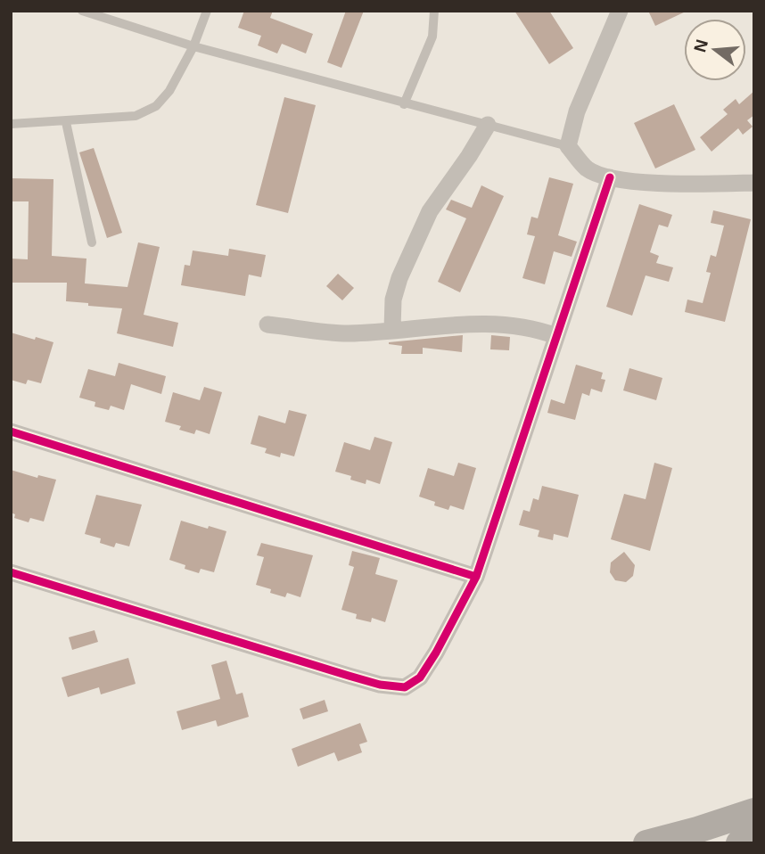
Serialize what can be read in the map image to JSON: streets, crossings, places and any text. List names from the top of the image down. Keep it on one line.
{"north":"left"}
